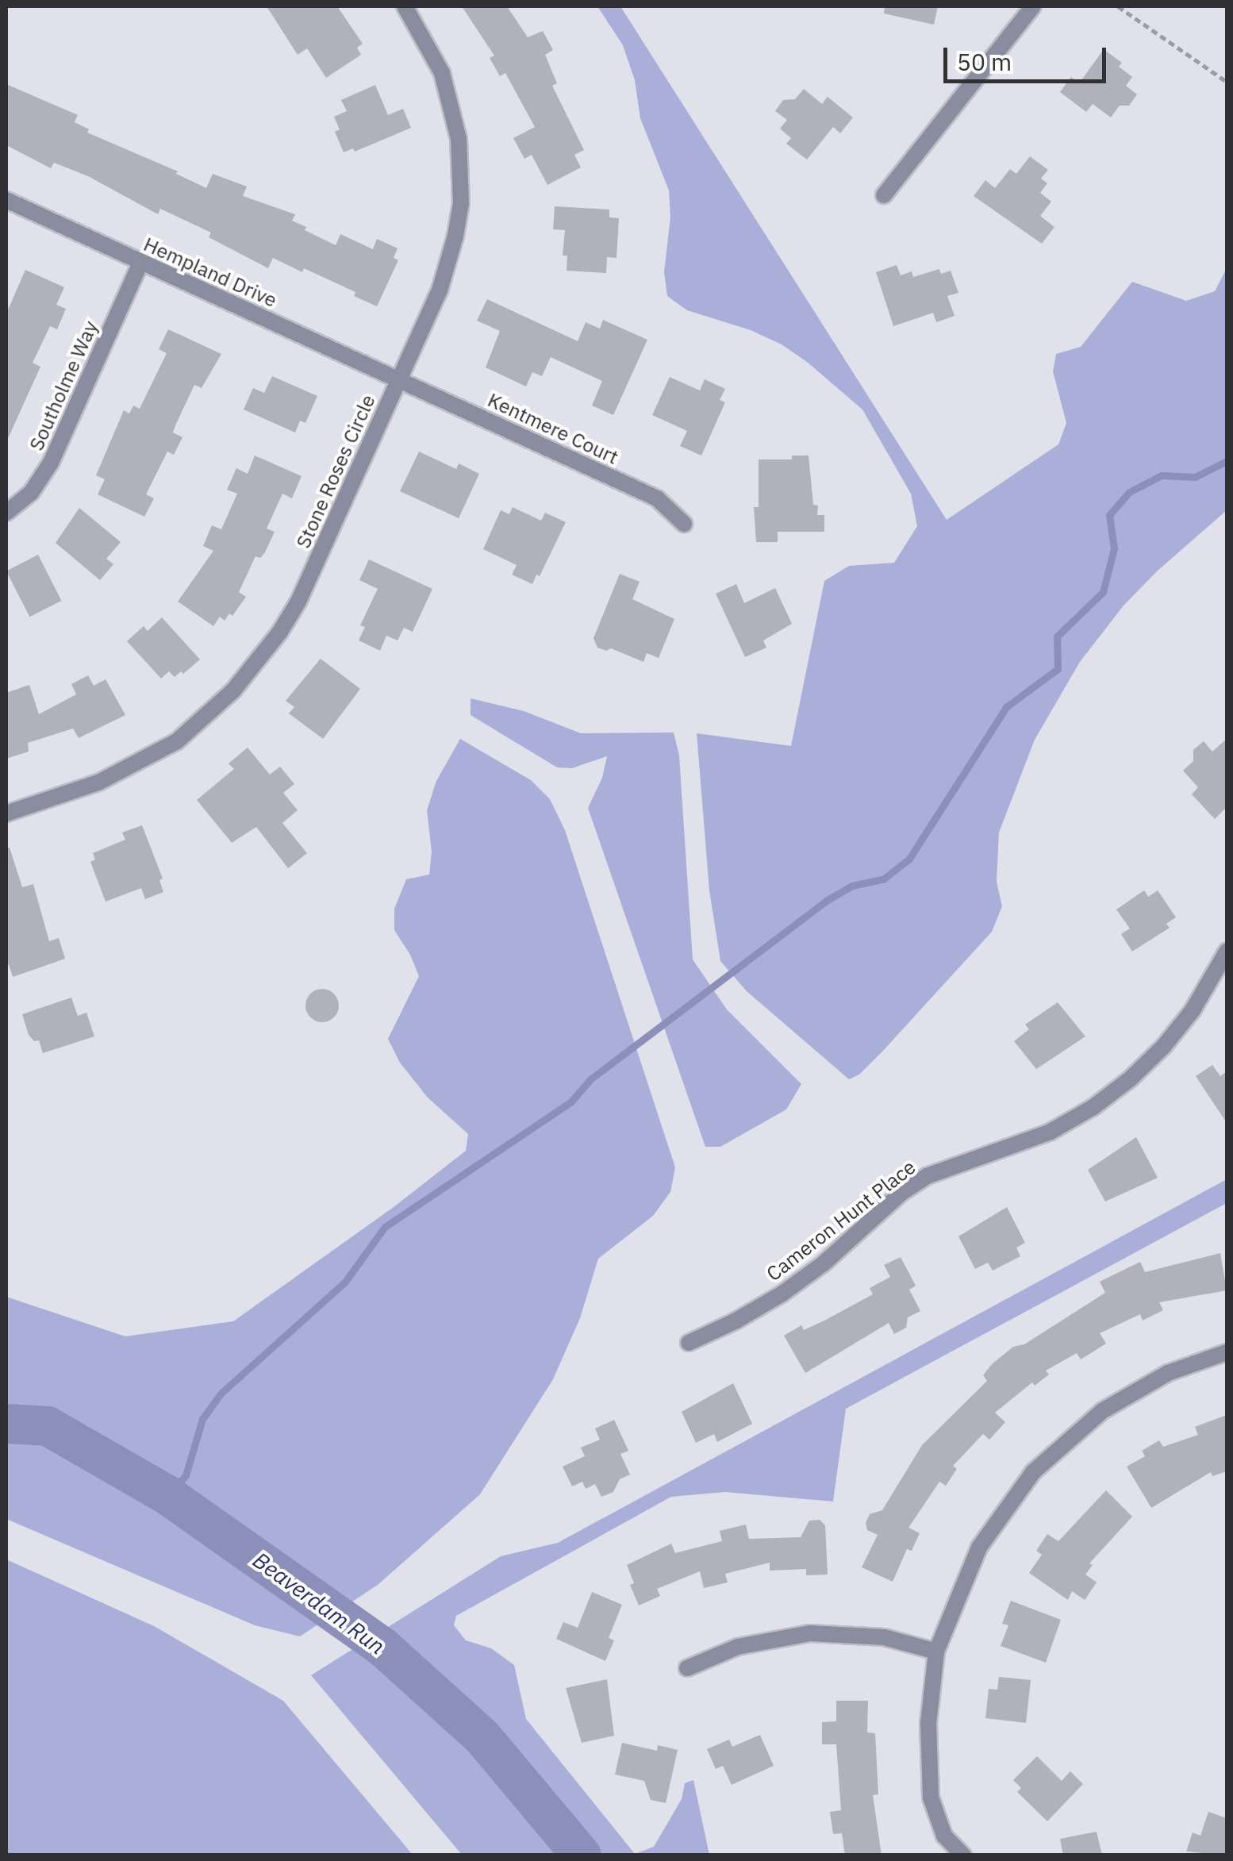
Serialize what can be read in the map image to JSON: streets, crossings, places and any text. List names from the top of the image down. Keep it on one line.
{"streets":{"street":["Hempland Drive","Southolme Way","Kentmere Court","Stone Roses Circle","Cameron Hunt Place"]},"crossings":[["Hempland Drive","Southolme Way"],["Hempland Drive","Kentmere Court"],["Hempland Drive","Stone Roses Circle"],["Kentmere Court","Stone Roses Circle"]],"water":["Beaverdam Run"],"scale_bar":"50 m"}
